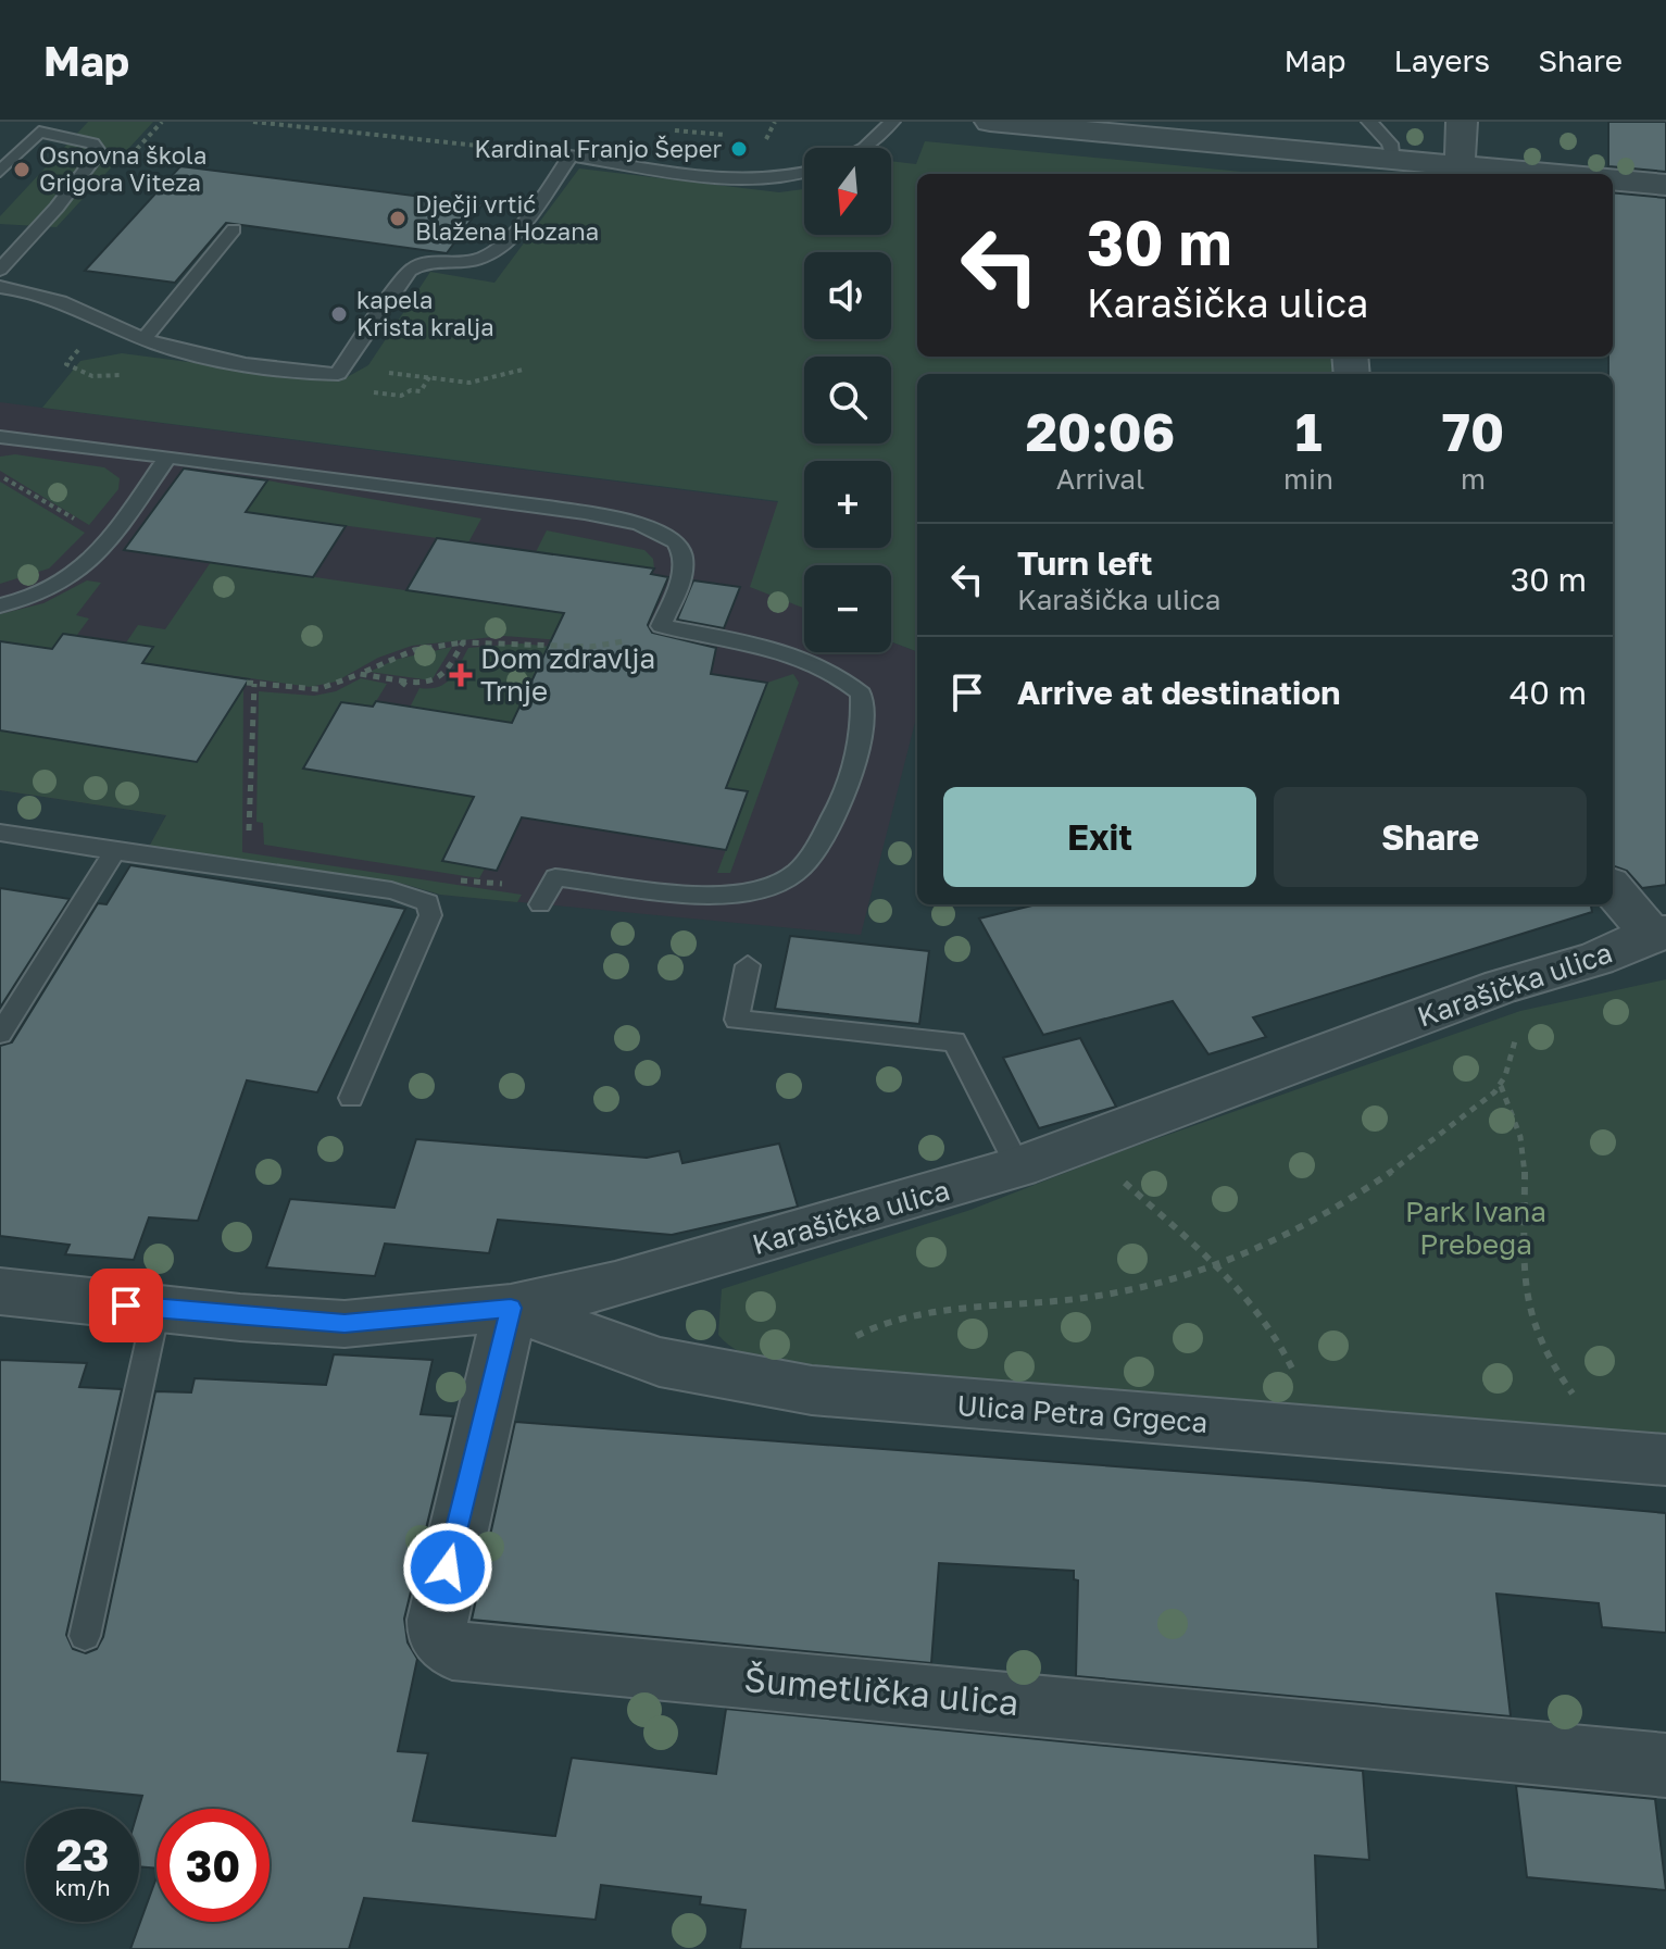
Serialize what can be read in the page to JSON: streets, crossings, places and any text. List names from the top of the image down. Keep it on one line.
{"streets":{"street":["Karašička ulica","Ulica Petra Grgeca","Šumetlička ulica"]},"crossings":[["Karašička ulica","Ulica Petra Grgeca"],["Karašička ulica","Šumetlička ulica"],["Ulica Petra Grgeca","Šumetlička ulica"]],"parks":["Park Ivana Prebega"],"places":{"other":["Kardinal Franjo Šeper","Osnovna škola Grigora Viteza","Dječji vrtić Blažena Hozana","kapela Krista kralja"],"health":["Dom zdravlja Trnje"]},"north":"bottom","page":{"header":"Map","nav":["Map","Layers","Share"],"map_buttons":["+","−"],"turn":["30 m","Karašička ulica"],"eta":["20:06","Arrival","1","min","70","m"],"list":[{"name":"Turn left","note":"Karašička ulica","value":"30 m"},{"name":"Arrive at destination","value":"40 m"}],"buttons":["Exit","Share"],"speed":"23 km/h","limit":"30"}}
